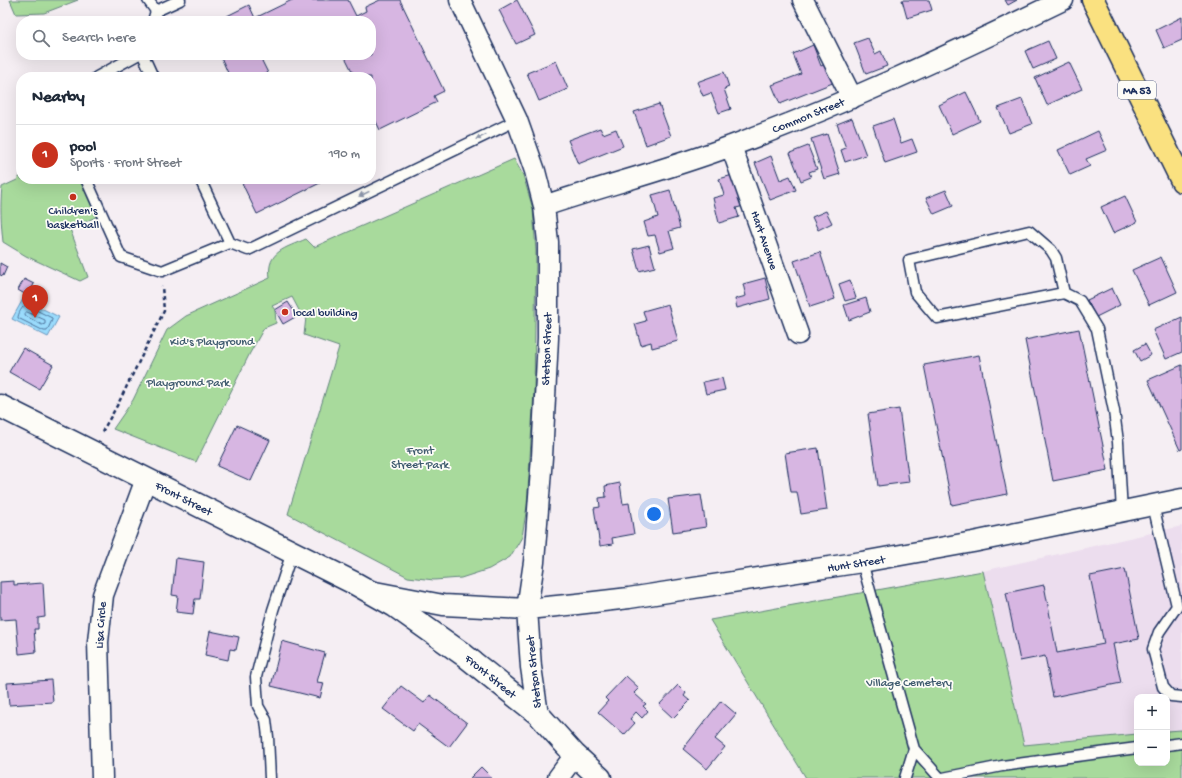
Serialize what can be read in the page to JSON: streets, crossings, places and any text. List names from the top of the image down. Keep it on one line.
{"streets":{"main road":["MA 53"],"street":["Common Street","Hart Avenue","Stetson Street","Front Street","Hunt Street","Lisa Circle"]},"crossings":[["Common Street","Hart Avenue"],["Common Street","Stetson Street"],["Stetson Street","Front Street"],["Stetson Street","Hunt Street"],["Front Street","Hunt Street"],["Front Street","Lisa Circle"]],"parks":["Kid's Playground","Playground Park","Front Street Park","Village Cemetery"],"places":["Children's basketball","local building"],"page":{"search":"Search here","heading":"Nearby","list":[{"mark":"1","name":"pool","note":"Sports · Front Street","value":"190 m"}],"pins":"1","map_buttons":["+","−"]}}
